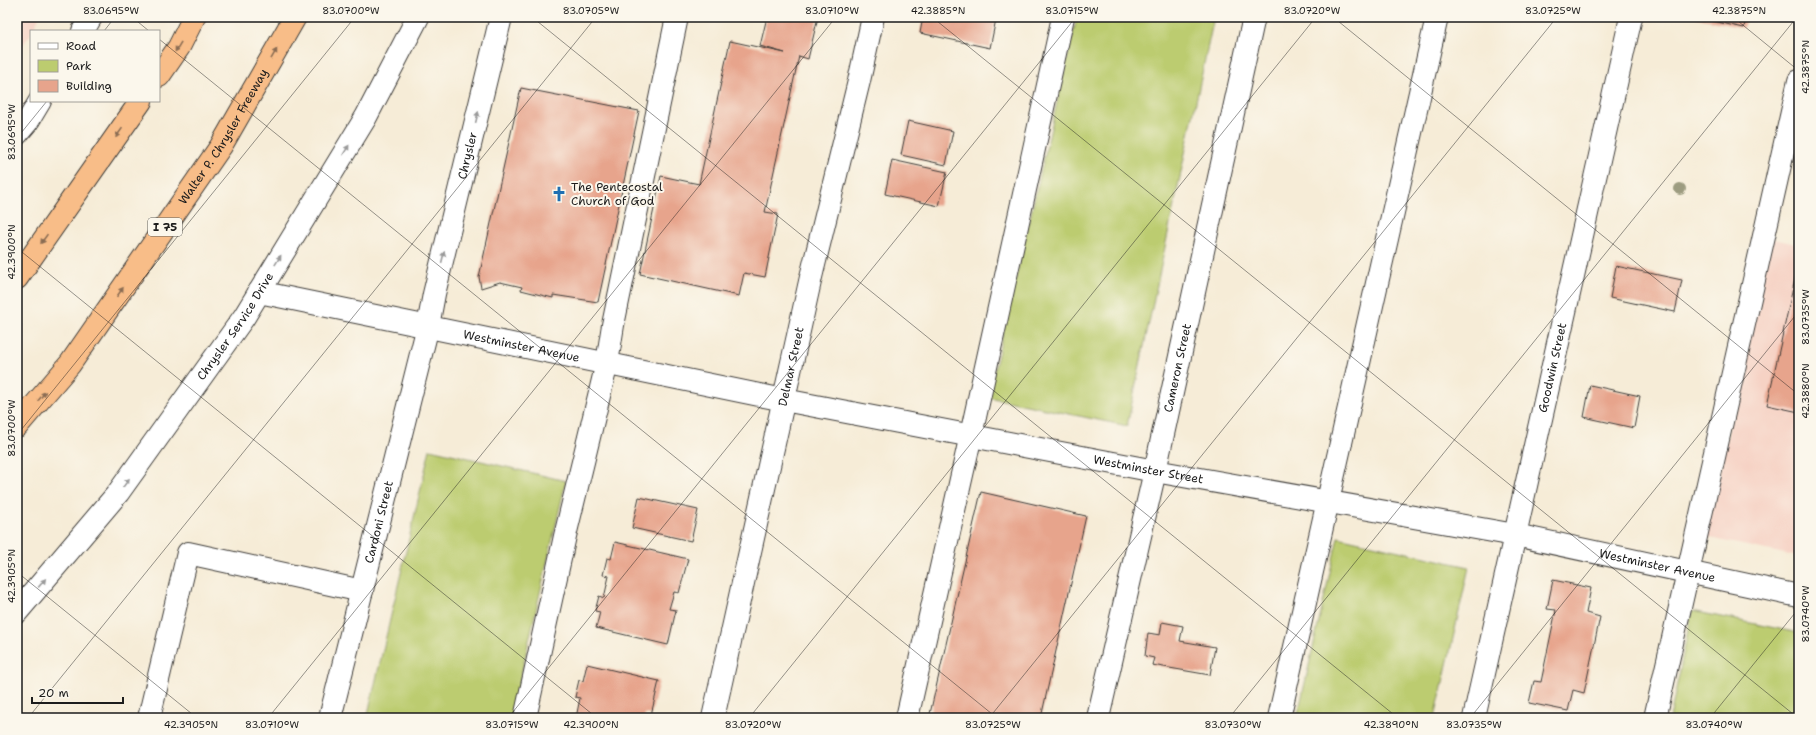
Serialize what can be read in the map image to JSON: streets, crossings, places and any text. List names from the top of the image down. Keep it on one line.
{"streets":{"highway":["Walter P. Chrysler Freeway","I 75"],"street":["Chrysler","Chrysler Service Drive","Westminster Avenue","Delmar Street","Goodwin Street","Cameron Street","Westminster Street","Cardoni Street"]},"crossings":[["Chrysler","Westminster Avenue"],["Chrysler","Cardoni Street"],["Chrysler Service Drive","Westminster Avenue"],["Westminster Avenue","Delmar Street"],["Westminster Avenue","Goodwin Street"],["Westminster Avenue","Westminster Street"],["Westminster Avenue","Cardoni Street"],["Delmar Street","Westminster Street"],["Goodwin Street","Westminster Street"],["Cameron Street","Westminster Street"]],"one_way":["Chrysler Service Drive"],"places":{"church":["The Pentecostal Church of God"]},"legend":["Road","Park","Building"],"scale_bar":"20 m","coordinates":["83.0695°W","83.0700°W","83.0705°W","83.0710°W","42.3885°N","83.0715°W","83.0720°W","83.0725°W","42.3875°N","42.3900°N","83.0735°W","42.3880°N","42.3905°N","83.0740°W","83.0730°W","42.3890°N"]}
